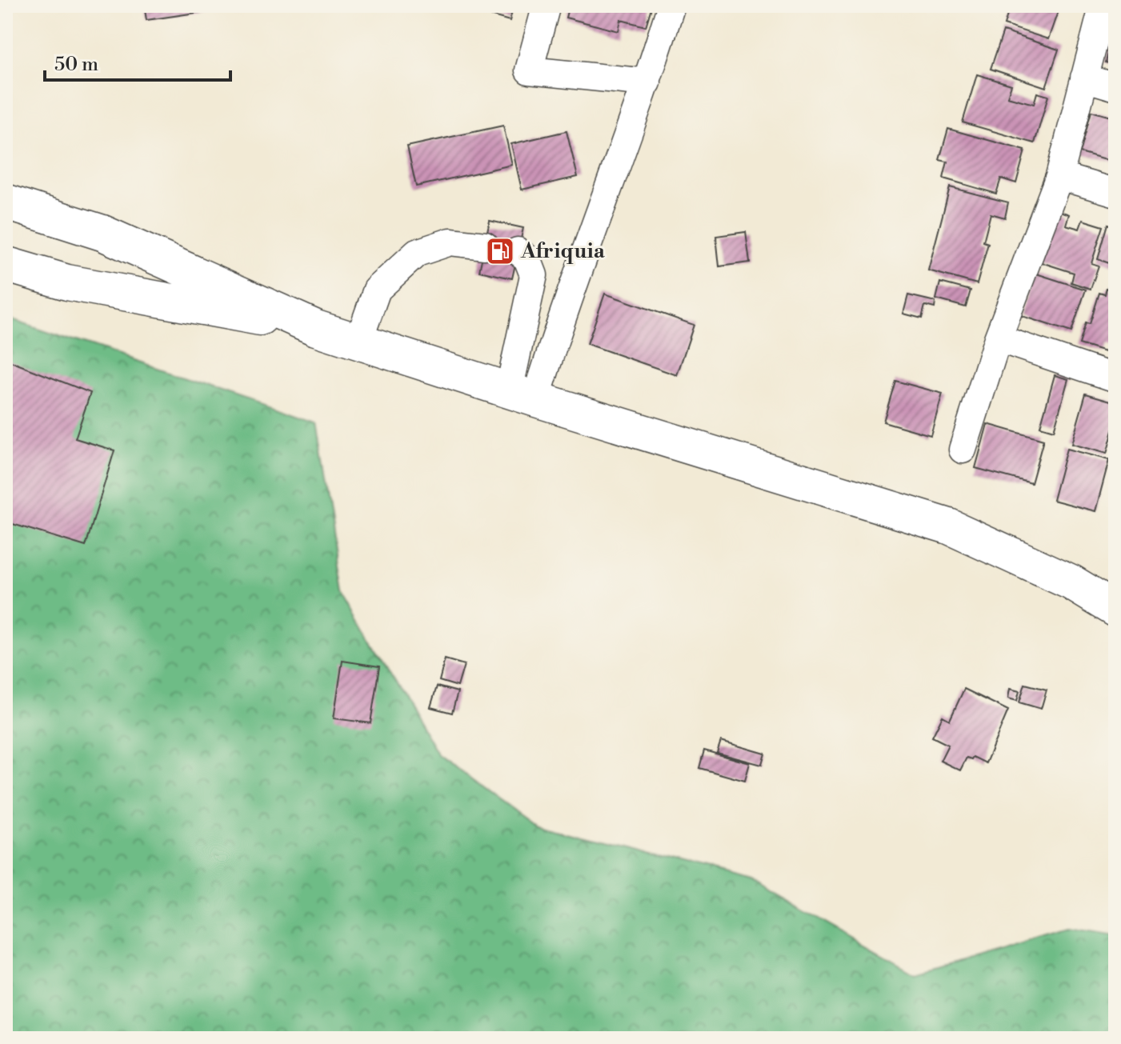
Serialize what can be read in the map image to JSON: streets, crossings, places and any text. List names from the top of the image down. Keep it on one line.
{"places":{"fuel station":["Afriquia"]},"scale_bar":"50 m"}
